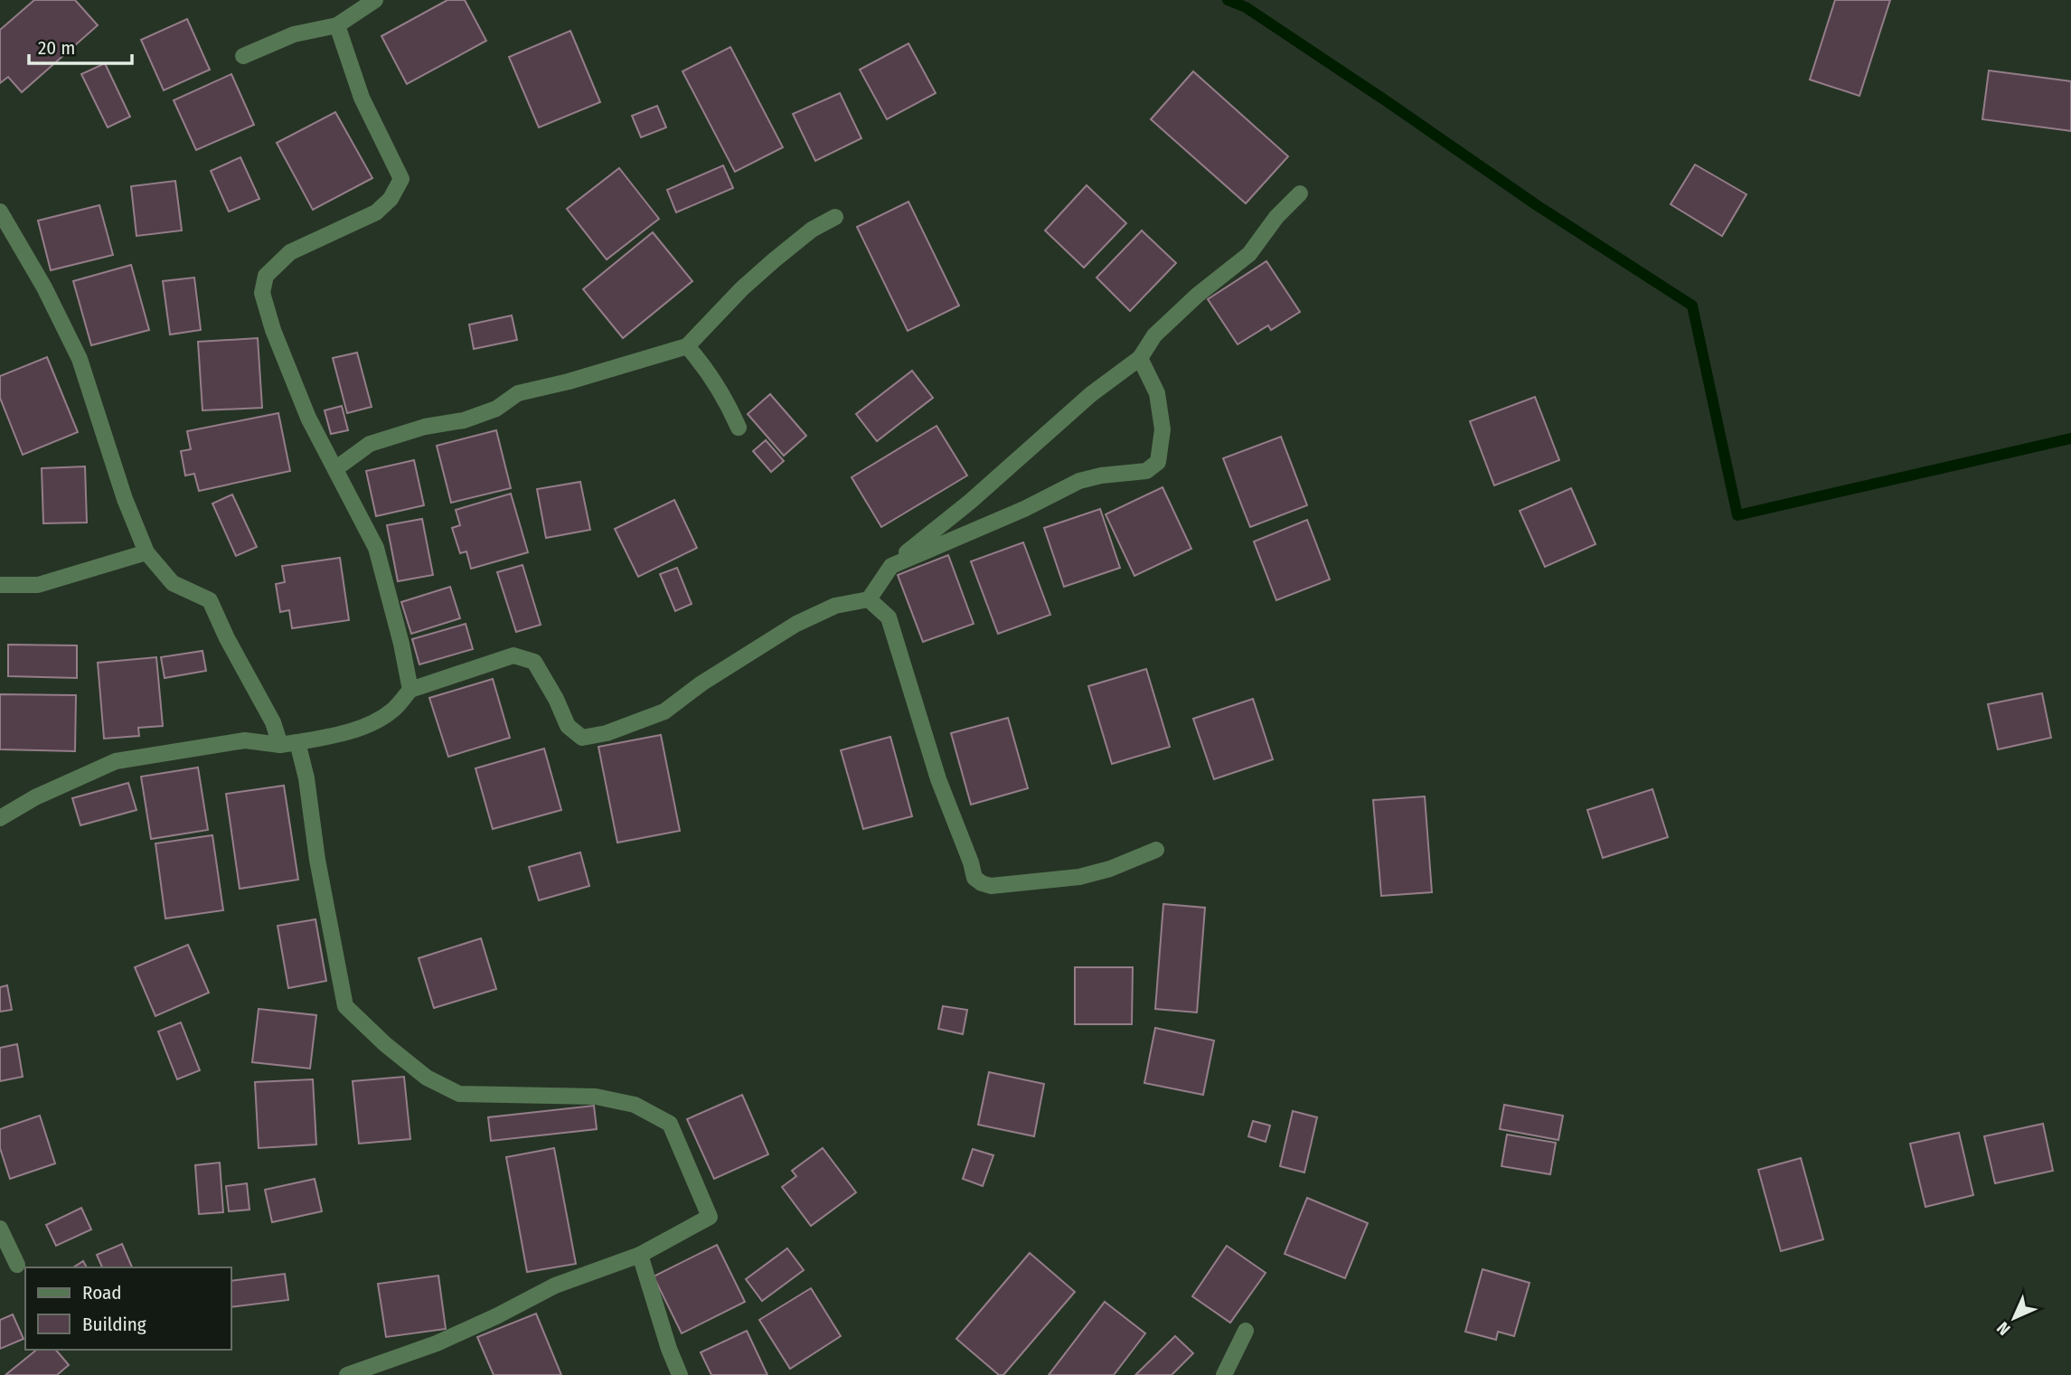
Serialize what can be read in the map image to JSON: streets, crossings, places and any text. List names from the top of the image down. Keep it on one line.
{"legend":["Road","Building"],"scale_bar":"20 m","north":"bottom left"}
